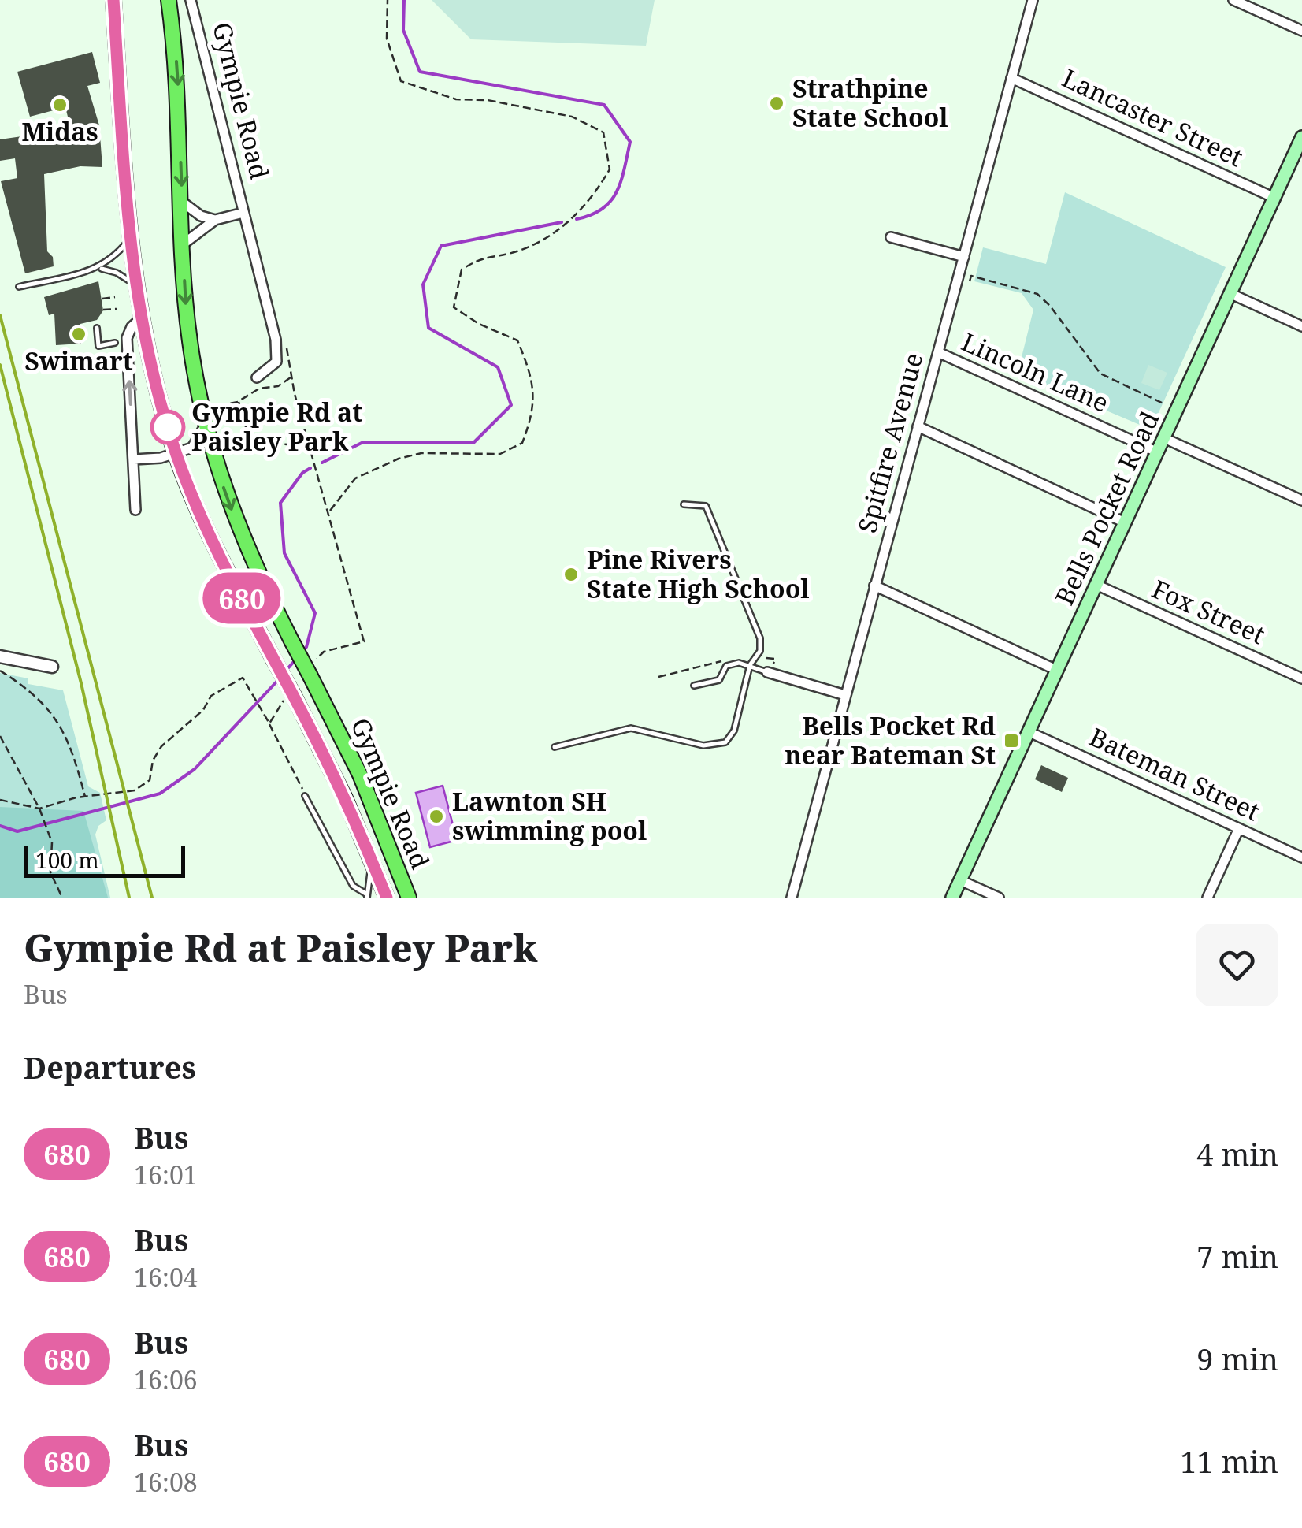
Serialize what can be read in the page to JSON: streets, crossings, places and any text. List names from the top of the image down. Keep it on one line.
{"streets":{"highway":["Gympie Road"],"main road":["Bells Pocket Road"],"street":["Lancaster Street","Lincoln Lane","Spitfire Avenue","Fox Street","Bateman Street"]},"crossings":[["Lancaster Street","Spitfire Avenue"],["Lancaster Street","Bells Pocket Road"],["Lincoln Lane","Spitfire Avenue"],["Lincoln Lane","Bells Pocket Road"],["Bells Pocket Road","Fox Street"],["Bells Pocket Road","Bateman Street"]],"places":{"other":["Strathpine State School","Midas","Swimart","Gympie Rd at Paisley Park","Pine Rivers State High School","Lawnton SH swimming pool"],"transit":["Bells Pocket Rd near Bateman St"]},"lines":["bus line 680"],"scale_bar":"100 m","page":{"on_map":"680","scale":"100 m","heading":[["Gympie Rd at Paisley Park","Bus"],"Departures"],"list":[{"mark":"680","name":"Bus","note":"16:01","value":"4 min"},{"mark":"680","name":"Bus","note":"16:04","value":"7 min"},{"mark":"680","name":"Bus","note":"16:06","value":"9 min"},{"mark":"680","name":"Bus","note":"16:08","value":"11 min"}]}}
